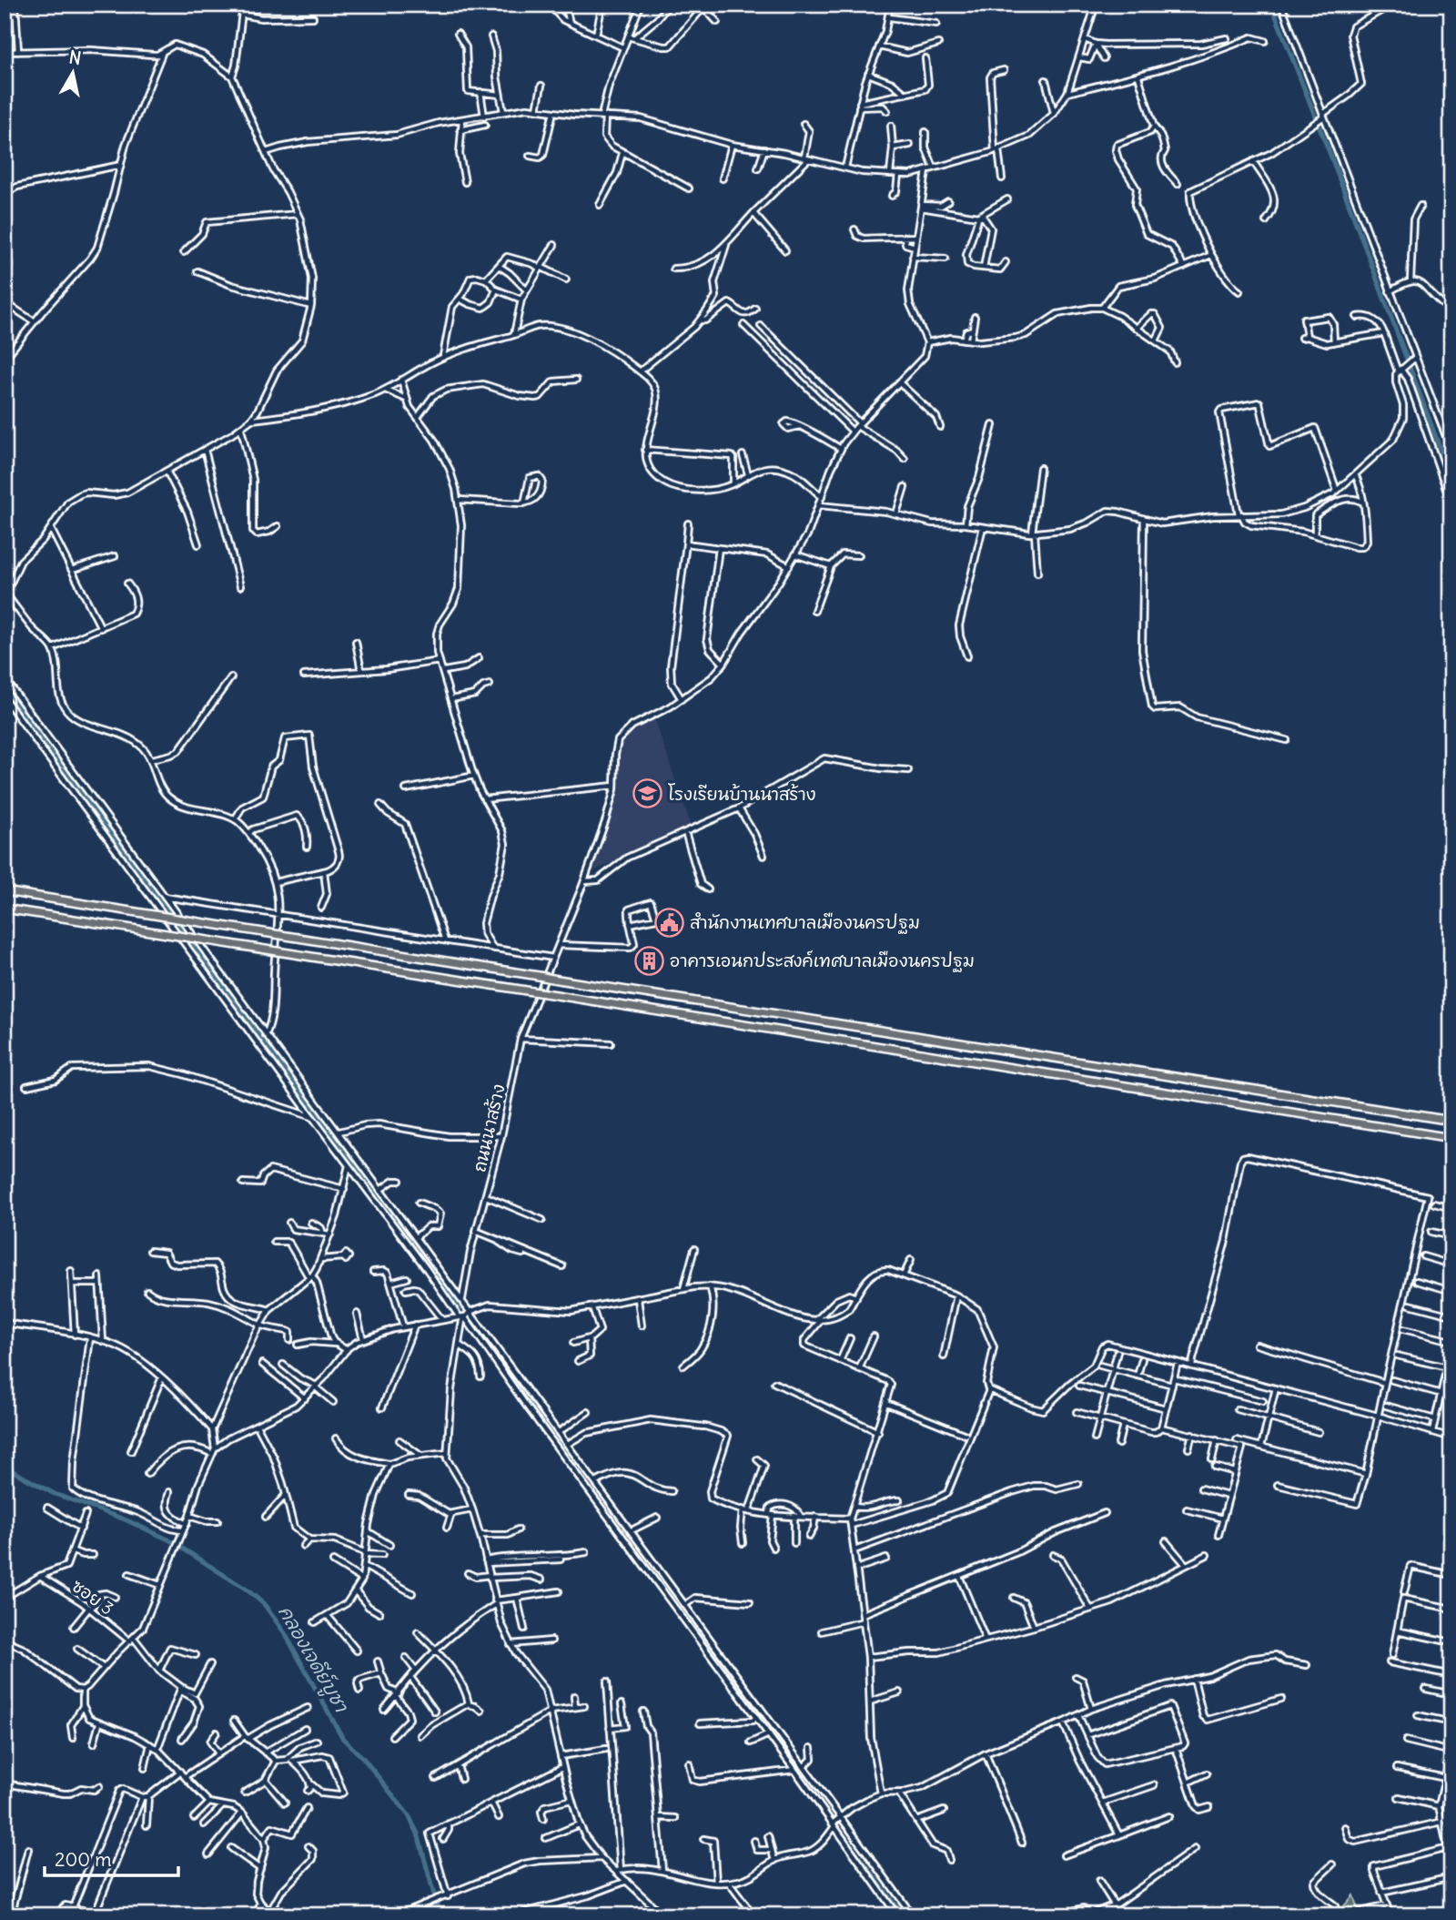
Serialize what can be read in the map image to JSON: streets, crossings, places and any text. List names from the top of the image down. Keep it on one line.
{"streets":{"street":["ถนนนาสร้าง","ซอย 3"]},"water":["คลองเจดีย์บูชา"],"places":{"school or university":["โรงเรียนบ้านนาสร้าง"],"public building":["สำนักงานเทศบาลเมืองนครปฐม"],"building":["อาคารเอนกประสงค์เทศบาลเมืองนครปฐม"]},"scale_bar":"200 m","north":"top"}
